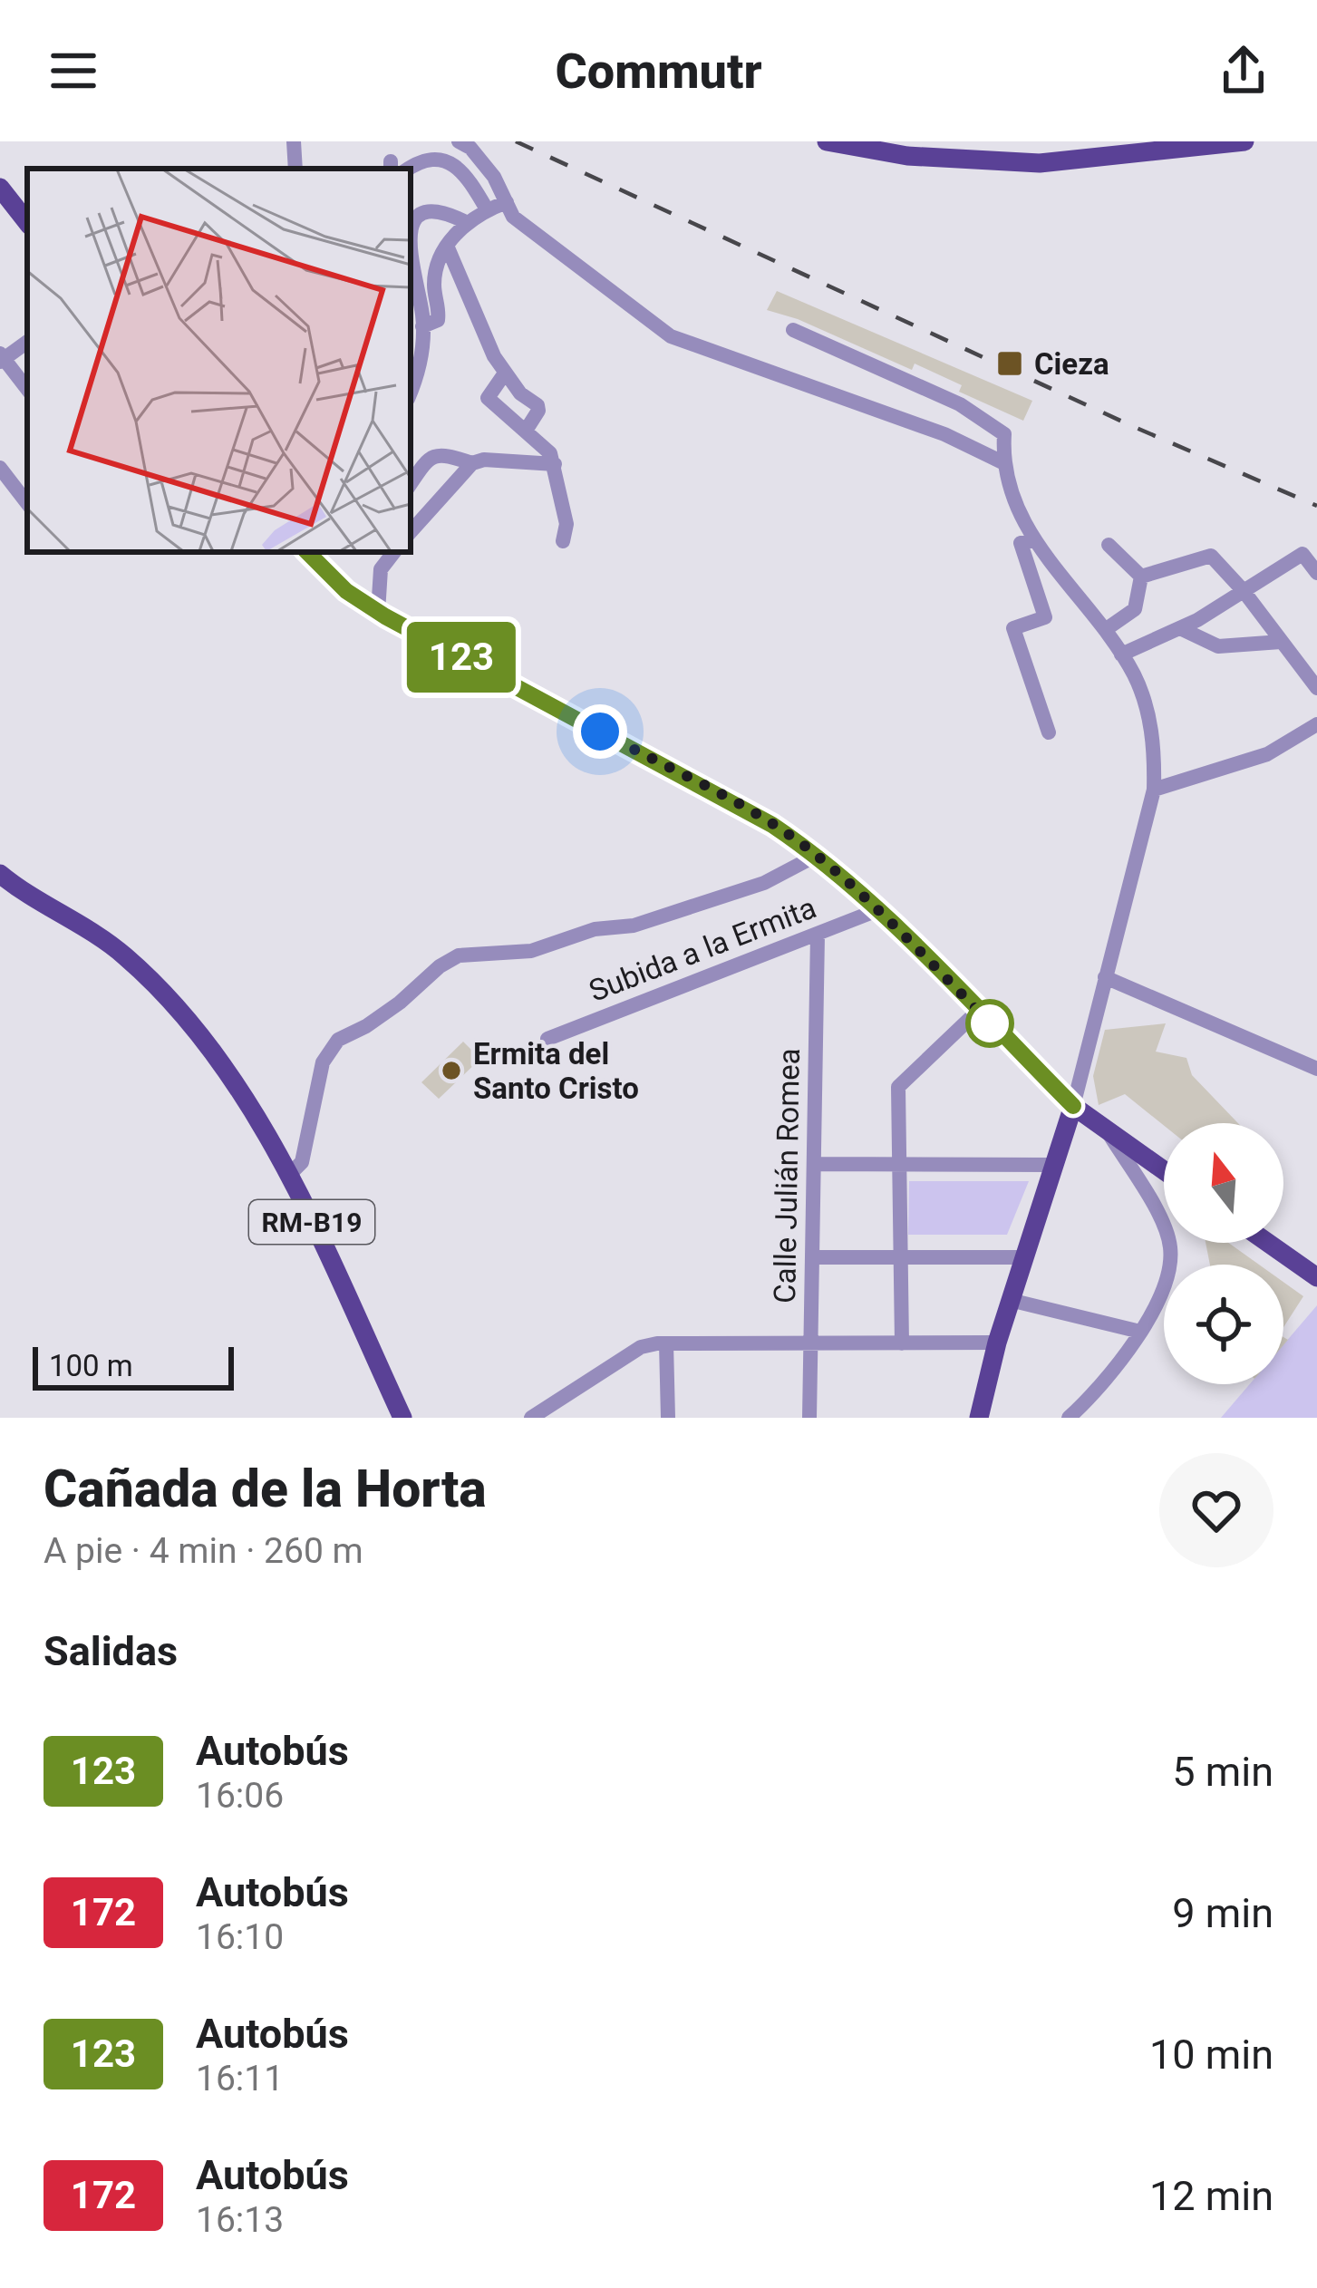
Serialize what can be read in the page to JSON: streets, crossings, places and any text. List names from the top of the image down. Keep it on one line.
{"streets":{"main road":["RM-B19"],"street":["Subida a la Ermita","Calle Julián Romea"]},"crossings":[["Subida a la Ermita","Calle Julián Romea"]],"places":{"transit":["Cieza"],"other":["Ermita del Santo Cristo"]},"lines":["bus line 123"],"scale_bar":"100 m","north":"top","page":{"header":"Commutr","on_map":"123","scale":"100 m","heading":[["Cañada de la Horta","A pie · 4 min · 260 m"],"Salidas"],"list":[{"mark":"123","name":"Autobús","note":"16:06","value":"5 min"},{"mark":"172","name":"Autobús","note":"16:10","value":"9 min"},{"mark":"123","name":"Autobús","note":"16:11","value":"10 min"},{"mark":"172","name":"Autobús","note":"16:13","value":"12 min"}]}}
